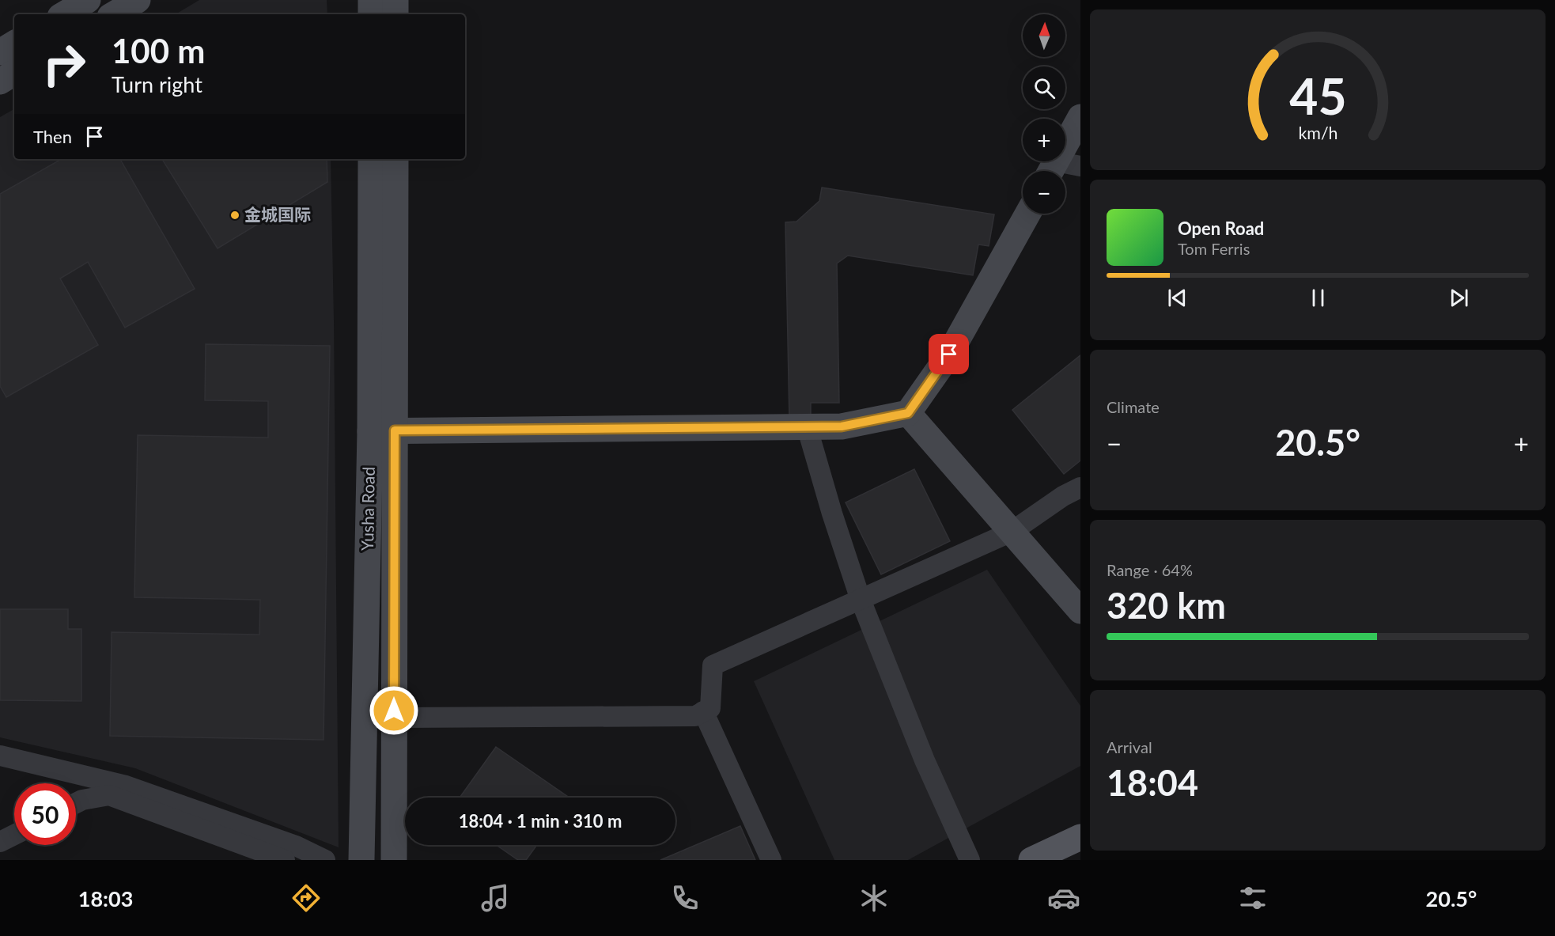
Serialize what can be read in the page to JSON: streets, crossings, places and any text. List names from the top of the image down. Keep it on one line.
{"streets":{"main road":["Yusha Road"]},"places":["金城国际"],"north":"top","page":{"map_buttons":["+","−"],"turn":["100 m","Turn right"],"then":"Then","song":["Open Road","Tom Ferris"],"tile":["Climate",["Range · 64%","320 km"],["Arrival","18:04"]],"heat":["−","20.5°","+"],"limit":"50","trip":"18:04 · 1 min · 310 m","tabs":["18:03","20.5°"],"gauge":["45","km/h"]}}
